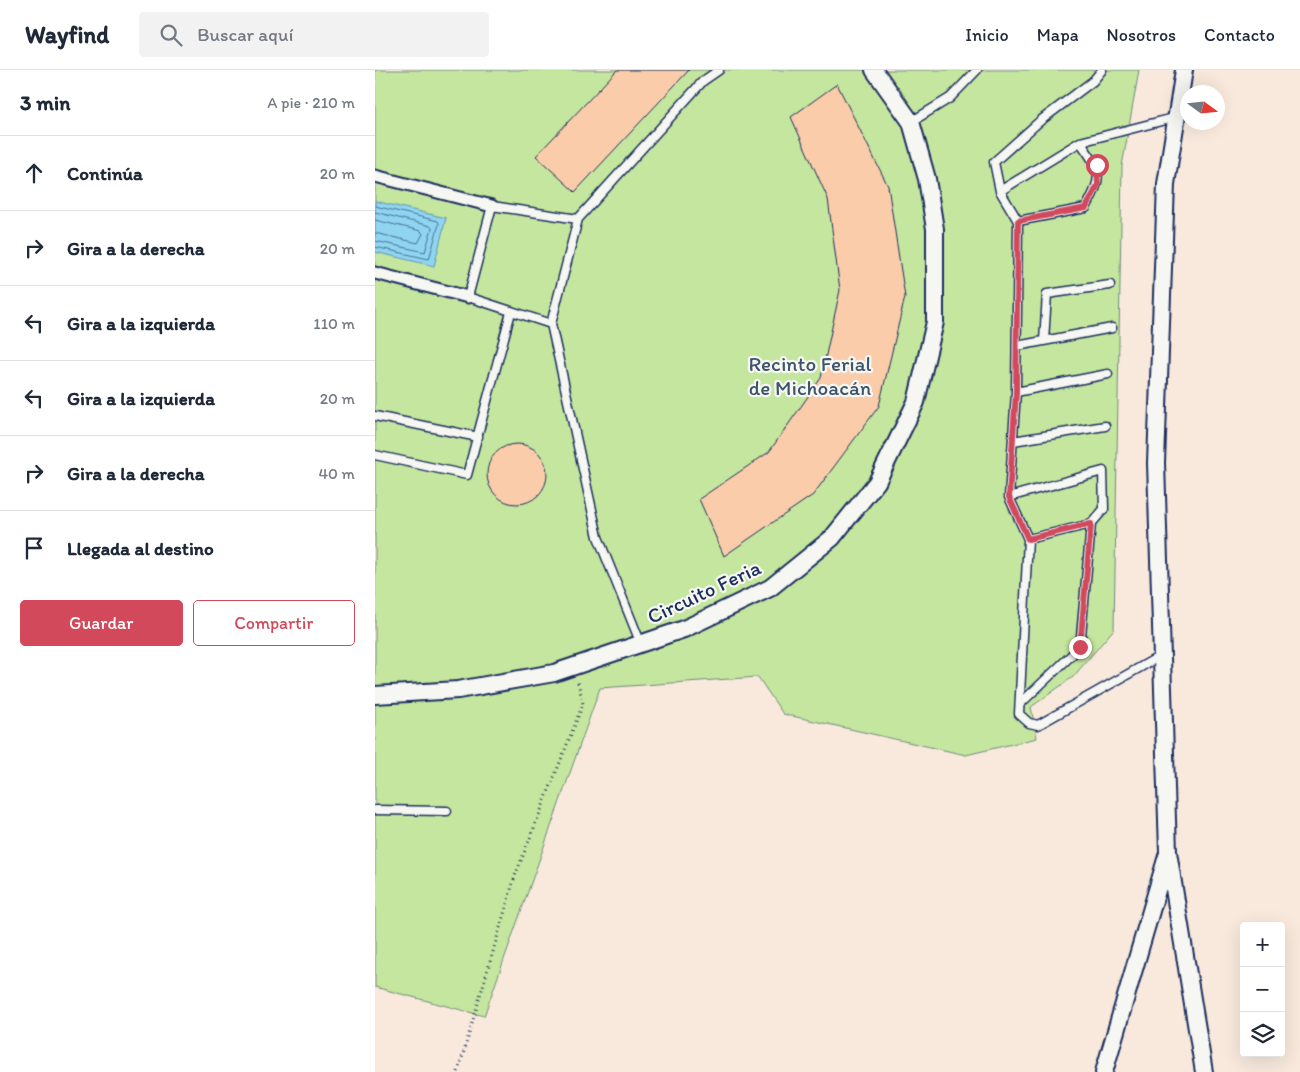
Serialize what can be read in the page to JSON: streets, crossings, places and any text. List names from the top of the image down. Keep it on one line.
{"streets":{"street":["Circuito Feria"]},"parks":["Recinto Ferial de Michoacán"],"north":"right","page":{"header":"Wayfind","search":"Buscar aquí","nav":["Inicio","Mapa","Nosotros","Contacto"],"heading":["3 min","A pie · 210 m"],"list":[["Continúa","20 m"],["Gira a la derecha","20 m"],["Gira a la izquierda","110 m"],["Gira a la izquierda","20 m"],["Gira a la derecha","40 m"],"Llegada al destino"],"buttons":["Guardar","Compartir"],"map_buttons":["+","−"]}}
